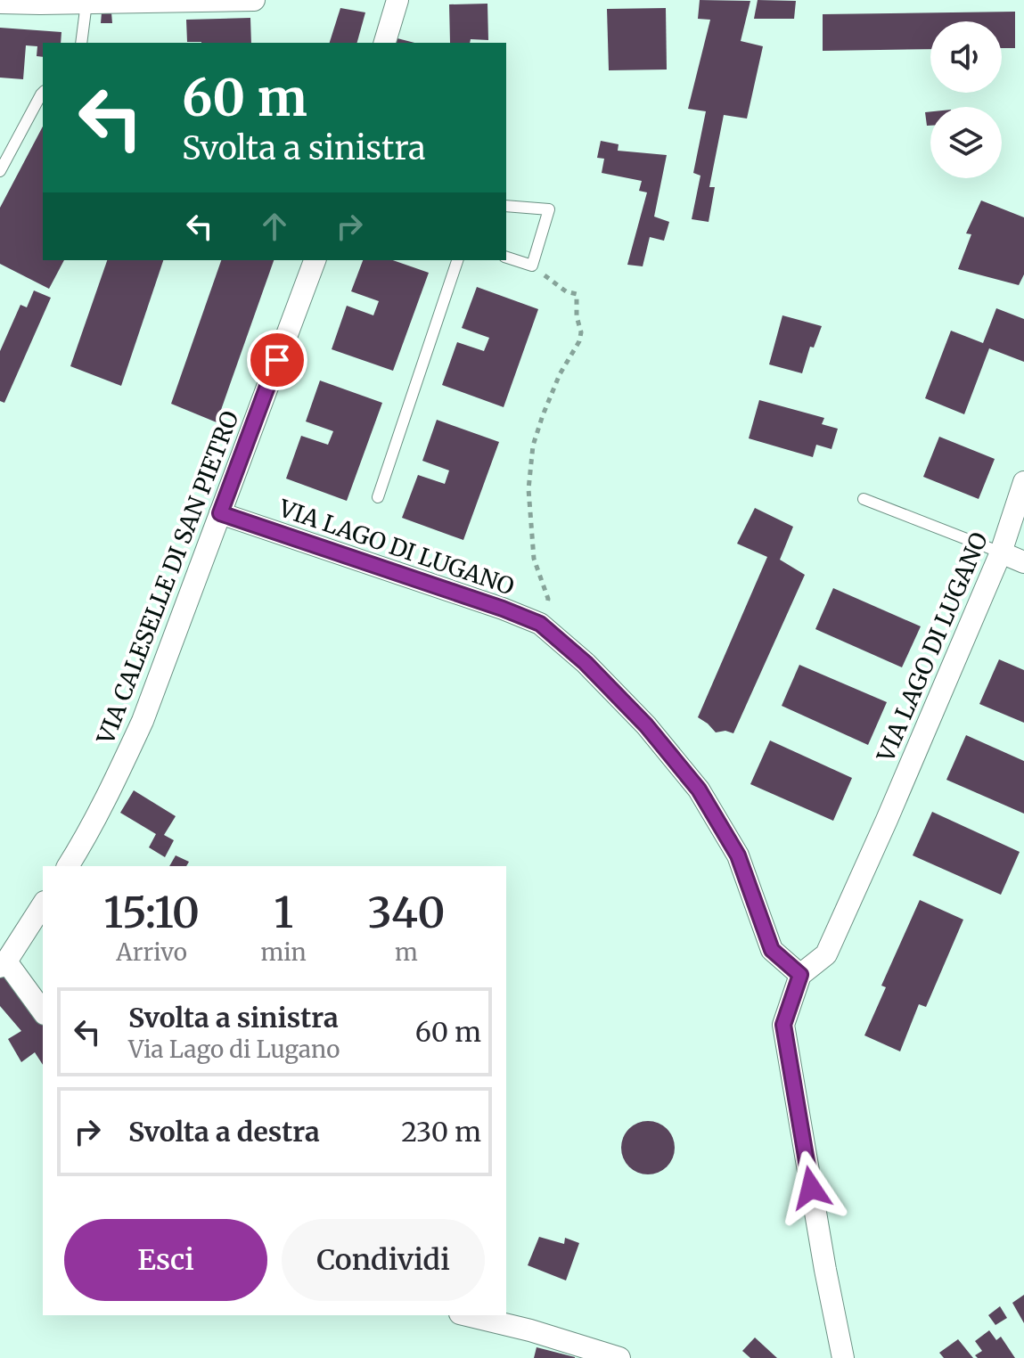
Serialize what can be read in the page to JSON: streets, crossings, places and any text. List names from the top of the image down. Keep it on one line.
{"streets":{"street":["VIA LAGO DI LUGANO","VIA CALESELLE DI SAN PIETRO"]},"crossings":[["VIA LAGO DI LUGANO","VIA CALESELLE DI SAN PIETRO"]],"page":{"turn":["60 m","Svolta a sinistra"],"eta":["15:10","Arrivo","1","min","340","m"],"list":[{"name":"Svolta a sinistra","note":"Via Lago di Lugano","value":"60 m"},{"name":"Svolta a destra","value":"230 m"}],"buttons":["Esci","Condividi"]}}
